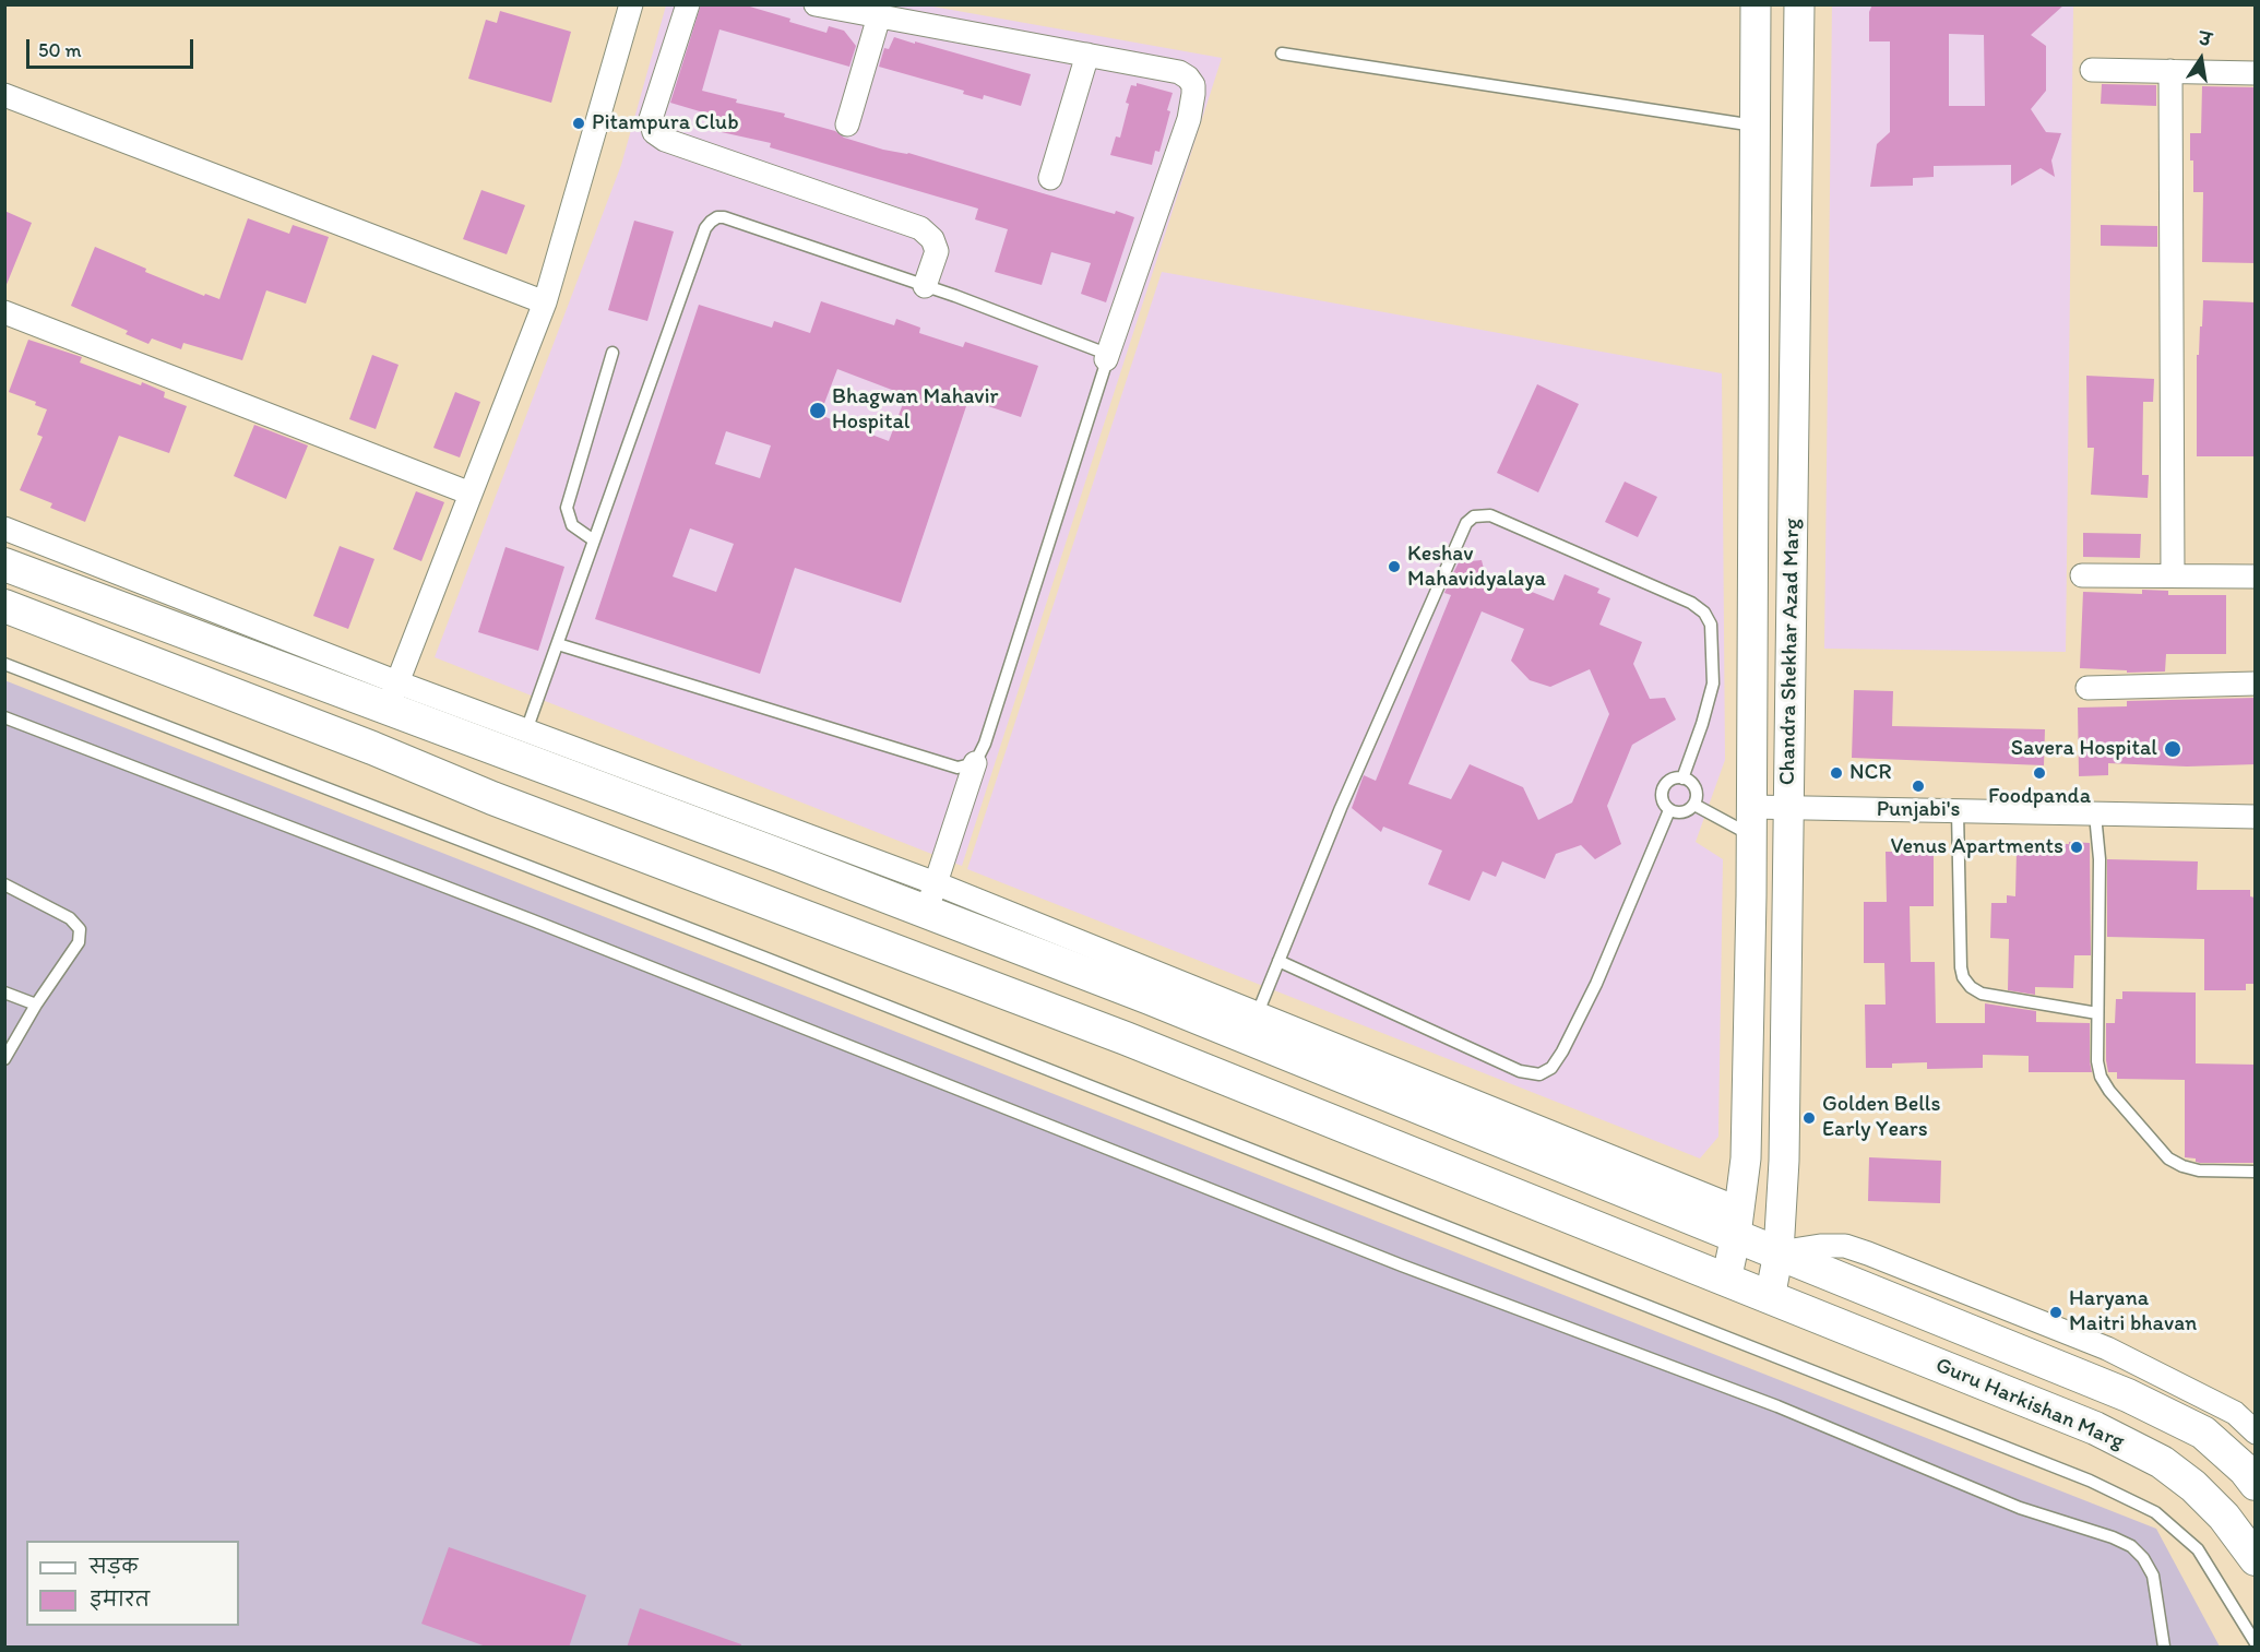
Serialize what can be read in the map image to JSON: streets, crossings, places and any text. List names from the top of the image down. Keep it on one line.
{"streets":{"main road":["Guru Harkishan Marg"],"street":["Chandra Shekhar Azad Marg"]},"crossings":[["Chandra Shekhar Azad Marg","Guru Harkishan Marg"]],"places":["Pitampura Club","Bhagwan Mahavir Hospital","Keshav Mahavidyalaya","Savera Hospital","NCR","Foodpanda","Punjabi's","Venus Apartments","Golden Bells Early Years","Haryana Maitri bhavan"],"legend":["सड़क","इमारत"],"scale_bar":"50 m","north":"top"}
